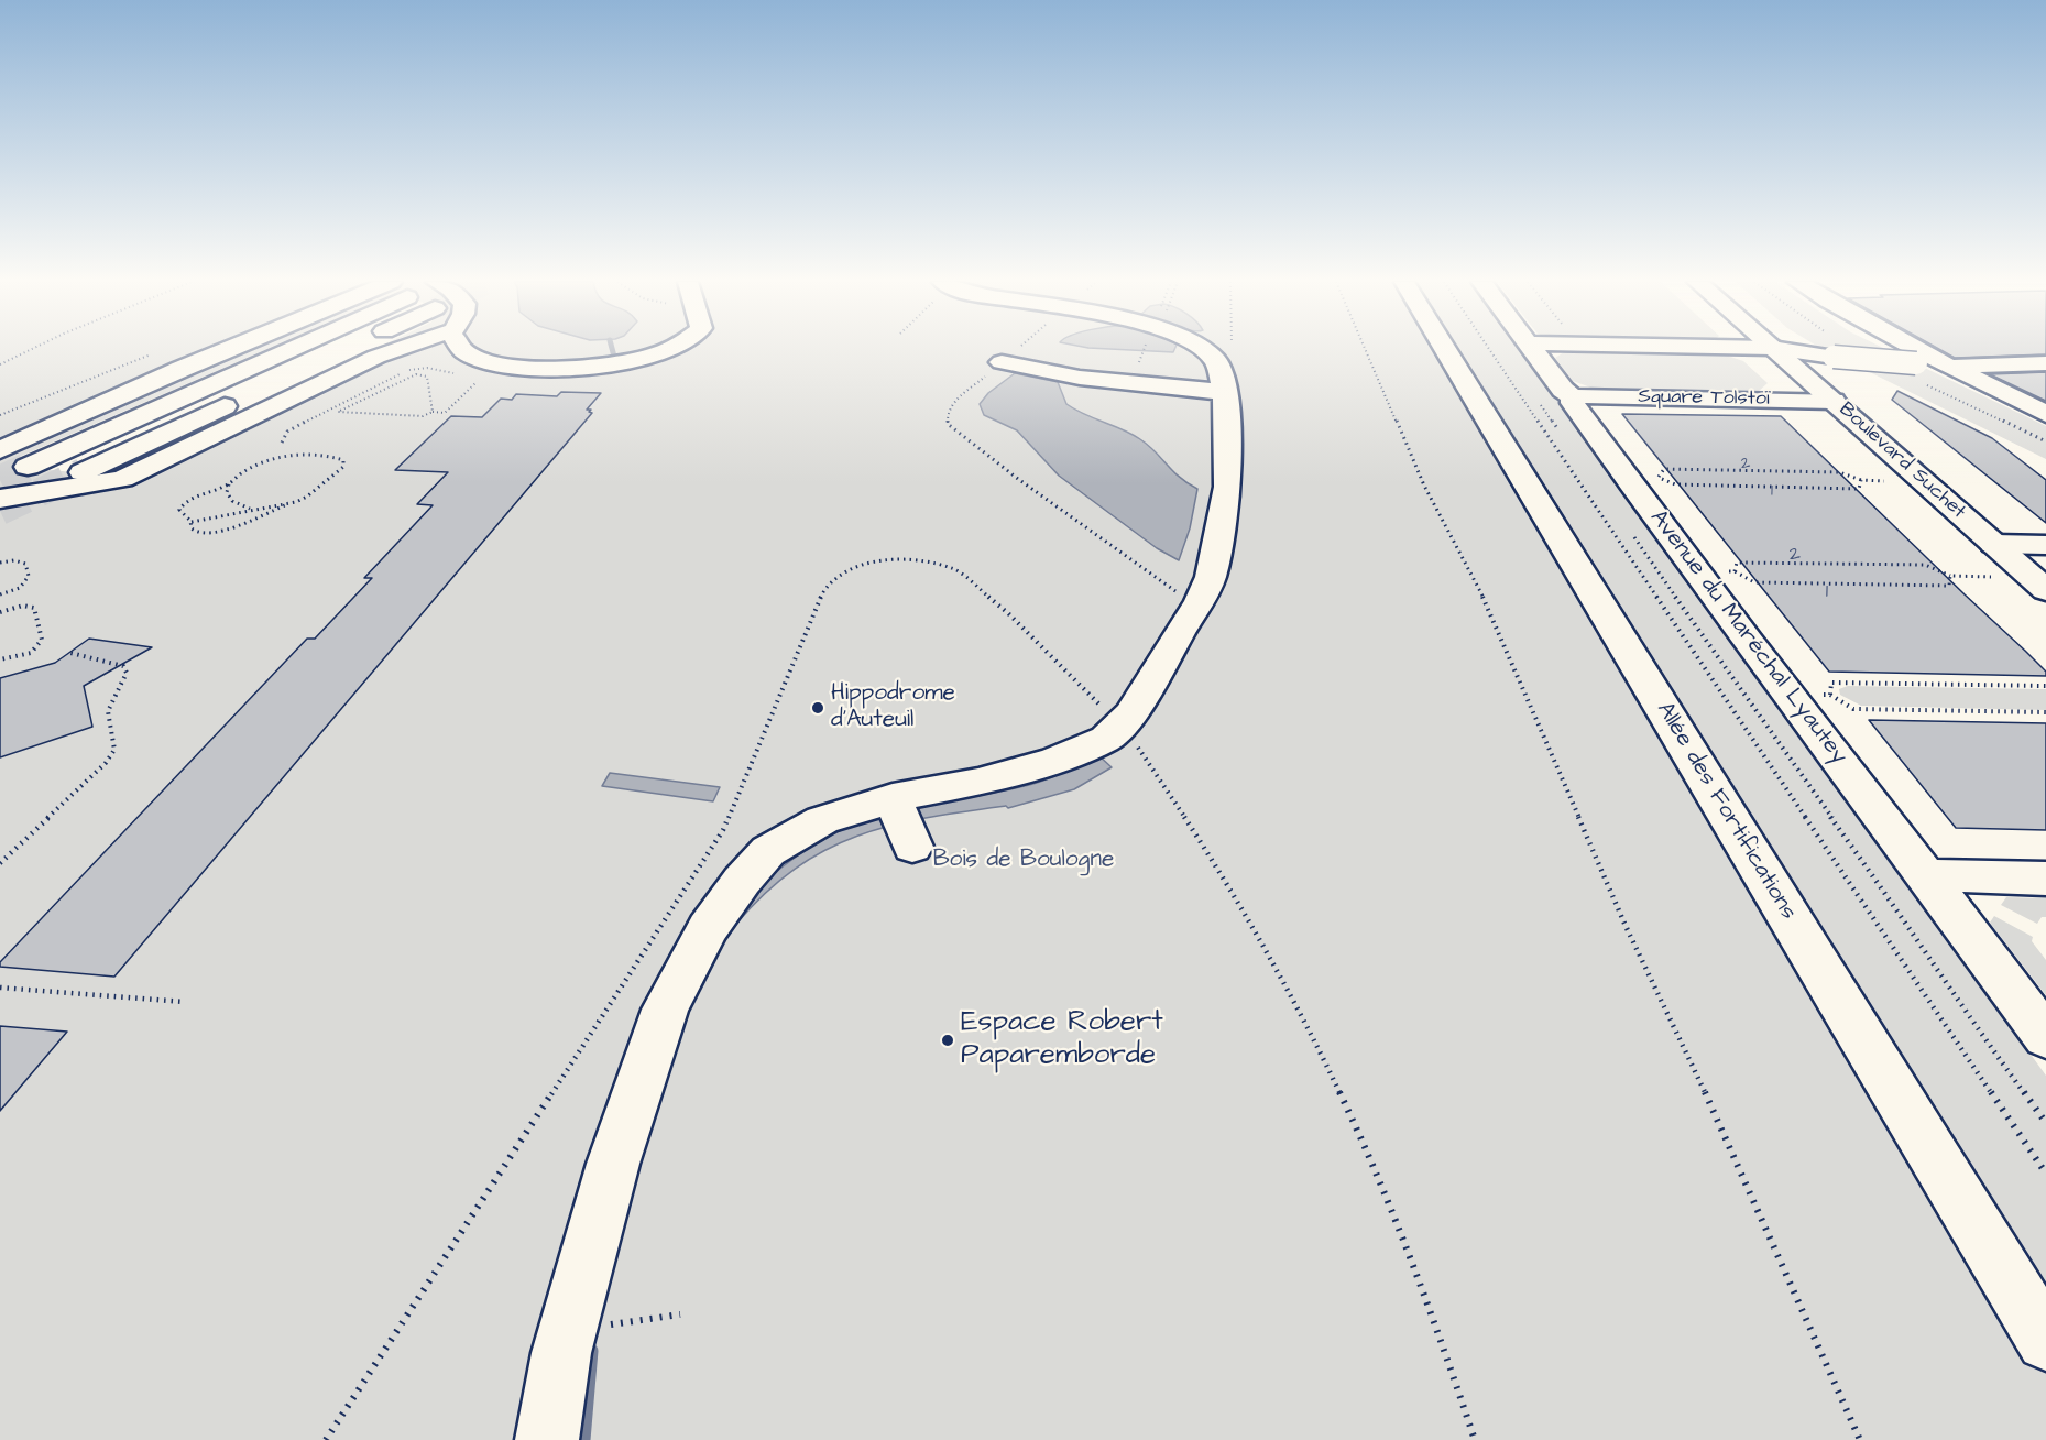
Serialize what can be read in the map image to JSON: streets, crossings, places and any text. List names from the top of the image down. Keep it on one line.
{"streets":{"main road":["Square Tolstoï","Boulevard Suchet","Avenue du Maréchal Lyautey","Allée des Fortifications"]},"crossings":[["Square Tolstoï","Boulevard Suchet"],["Square Tolstoï","Avenue du Maréchal Lyautey"]],"parks":["Bois de Boulogne"],"places":["Hippodrome d'Auteuil","Espace Robert Paparemborde"],"house_numbers":["2","1","2","1"]}
